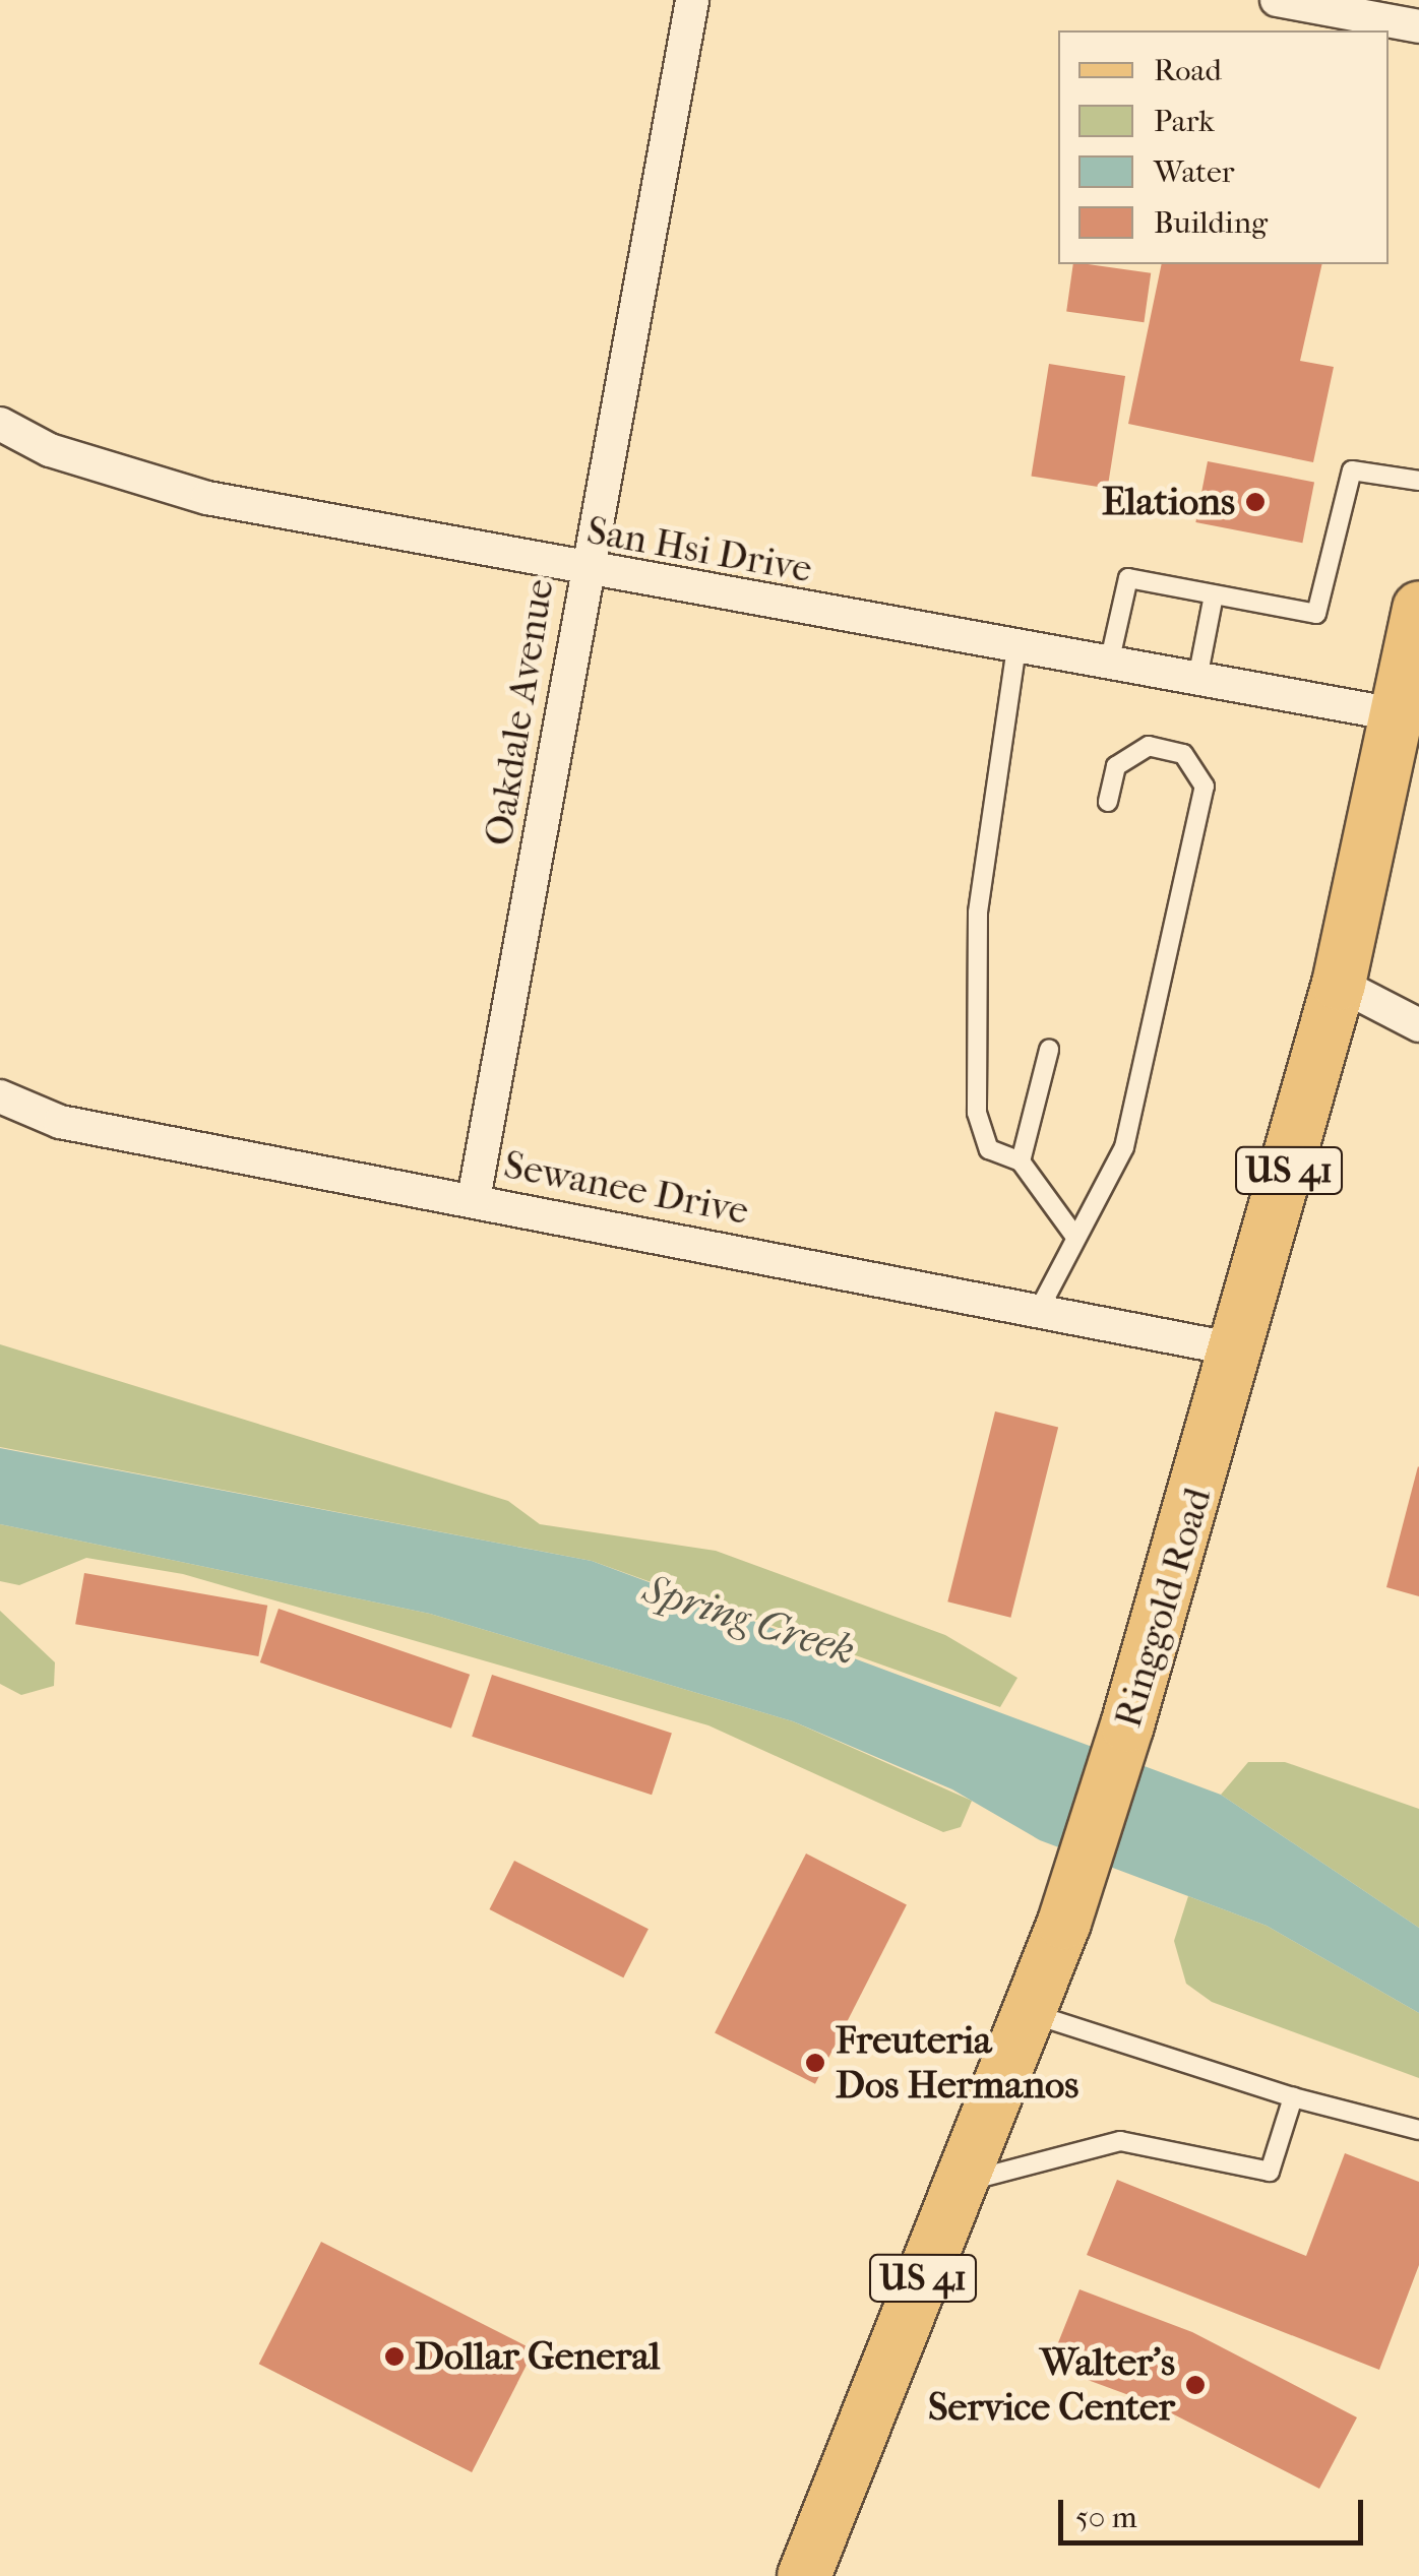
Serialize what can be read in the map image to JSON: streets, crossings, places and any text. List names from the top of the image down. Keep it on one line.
{"streets":{"main road":["US 41","Ringgold Road"],"street":["San Hsi Drive","Oakdale Avenue","Sewanee Drive"]},"crossings":[["San Hsi Drive","Oakdale Avenue"],["San Hsi Drive","Ringgold Road"],["Oakdale Avenue","Sewanee Drive"],["Sewanee Drive","Ringgold Road"]],"water":["Spring Creek"],"places":["Elations","Freuteria Dos Hermanos","Dollar General","Walter's Service Center"],"legend":["Road","Park","Water","Building"],"scale_bar":"50 m"}
